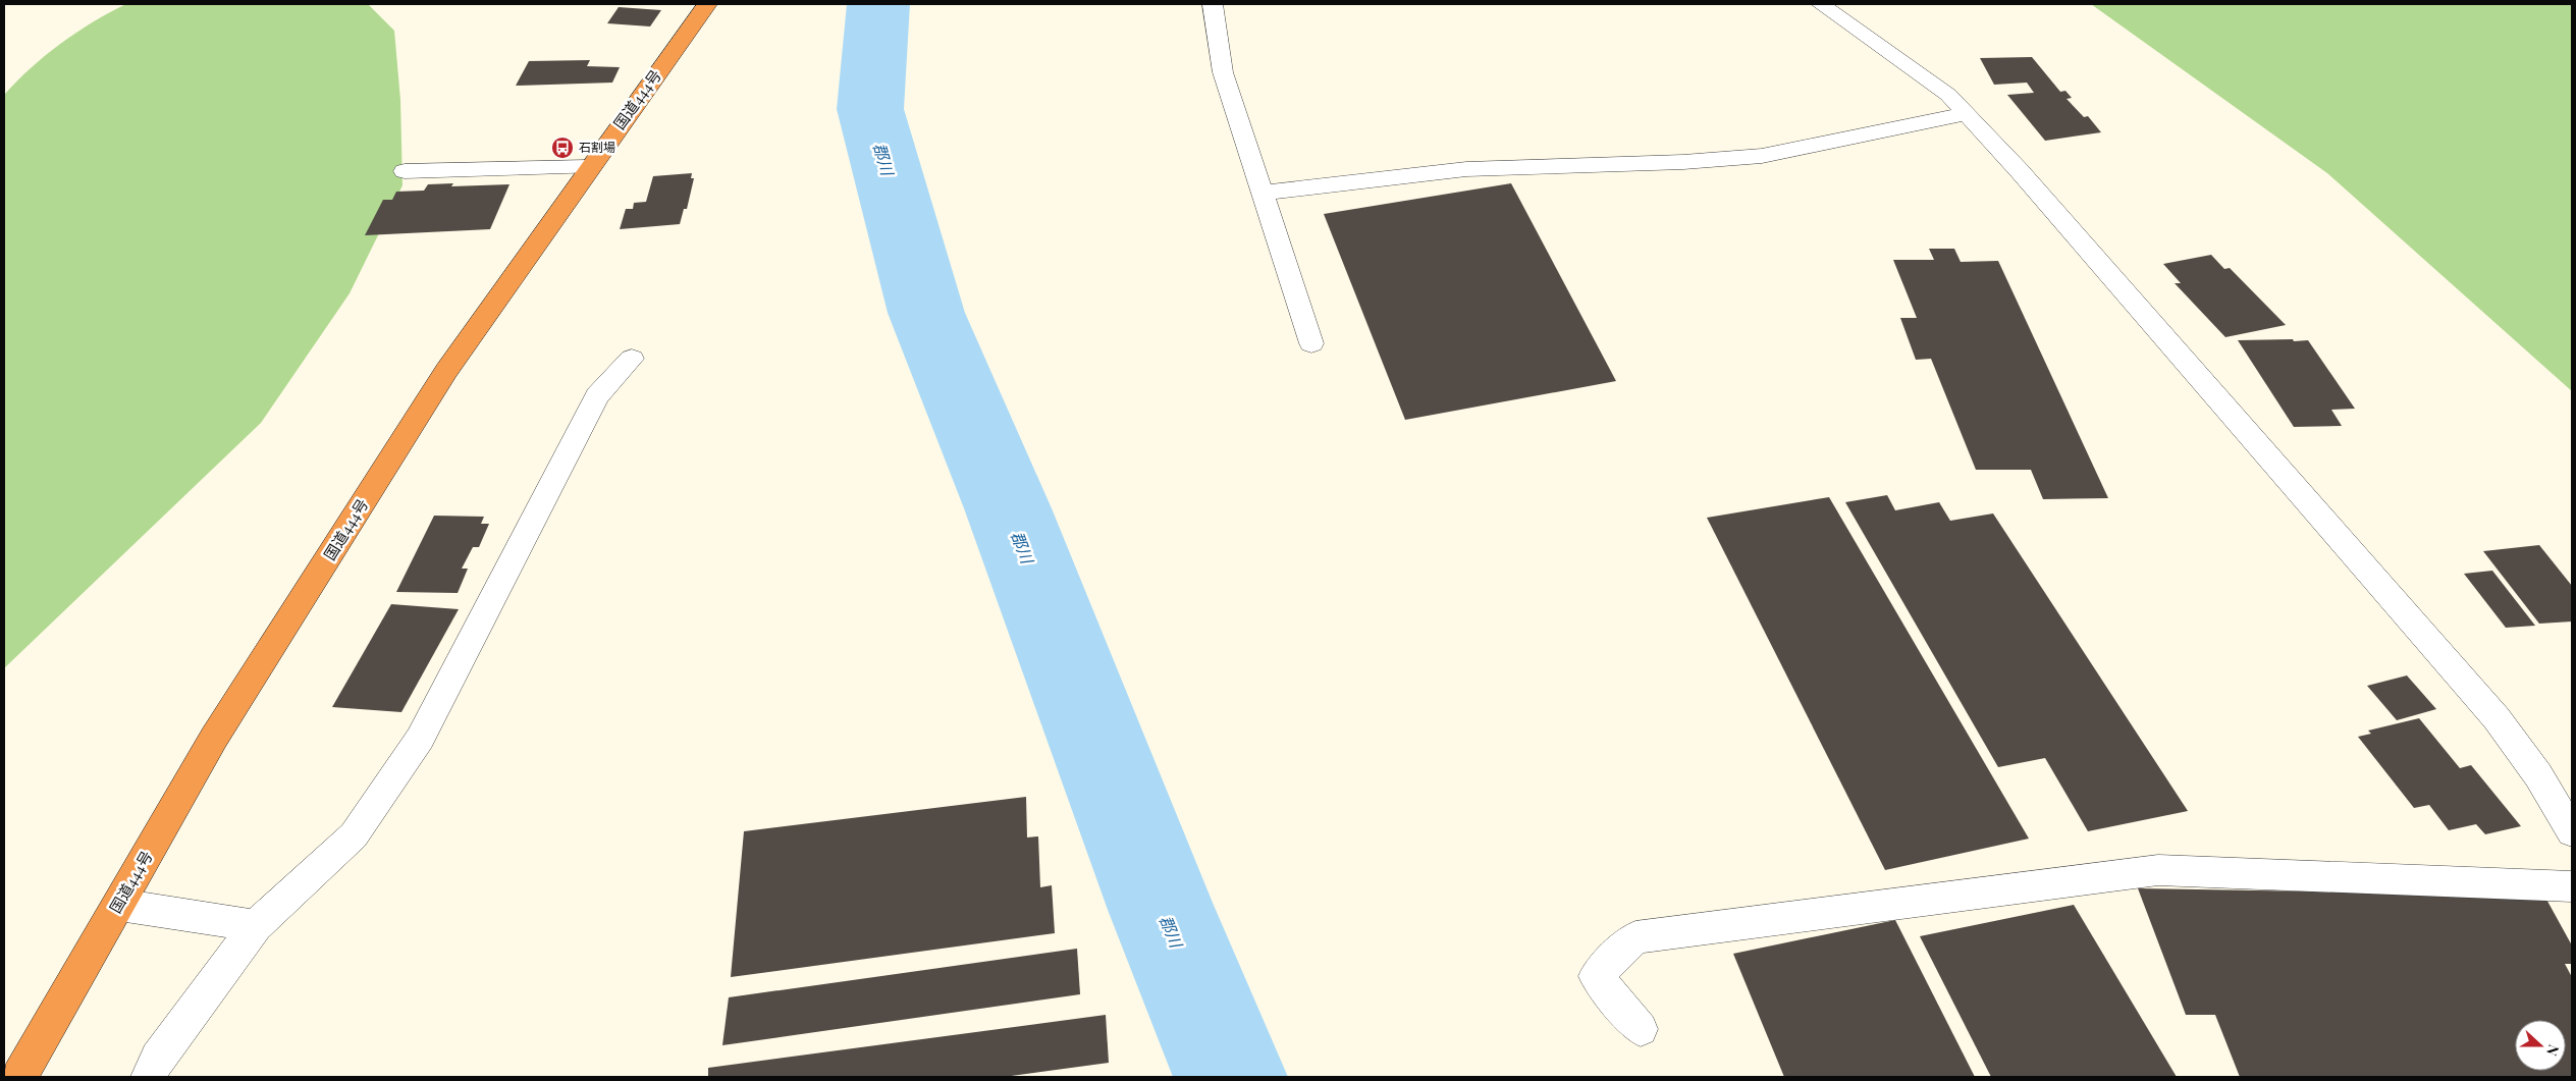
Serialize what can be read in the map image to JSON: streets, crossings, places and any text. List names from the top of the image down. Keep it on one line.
{"streets":{"highway":["国道444号"]},"water":["郡川"],"places":{"bus stop":["石割場"]},"north":"right"}
